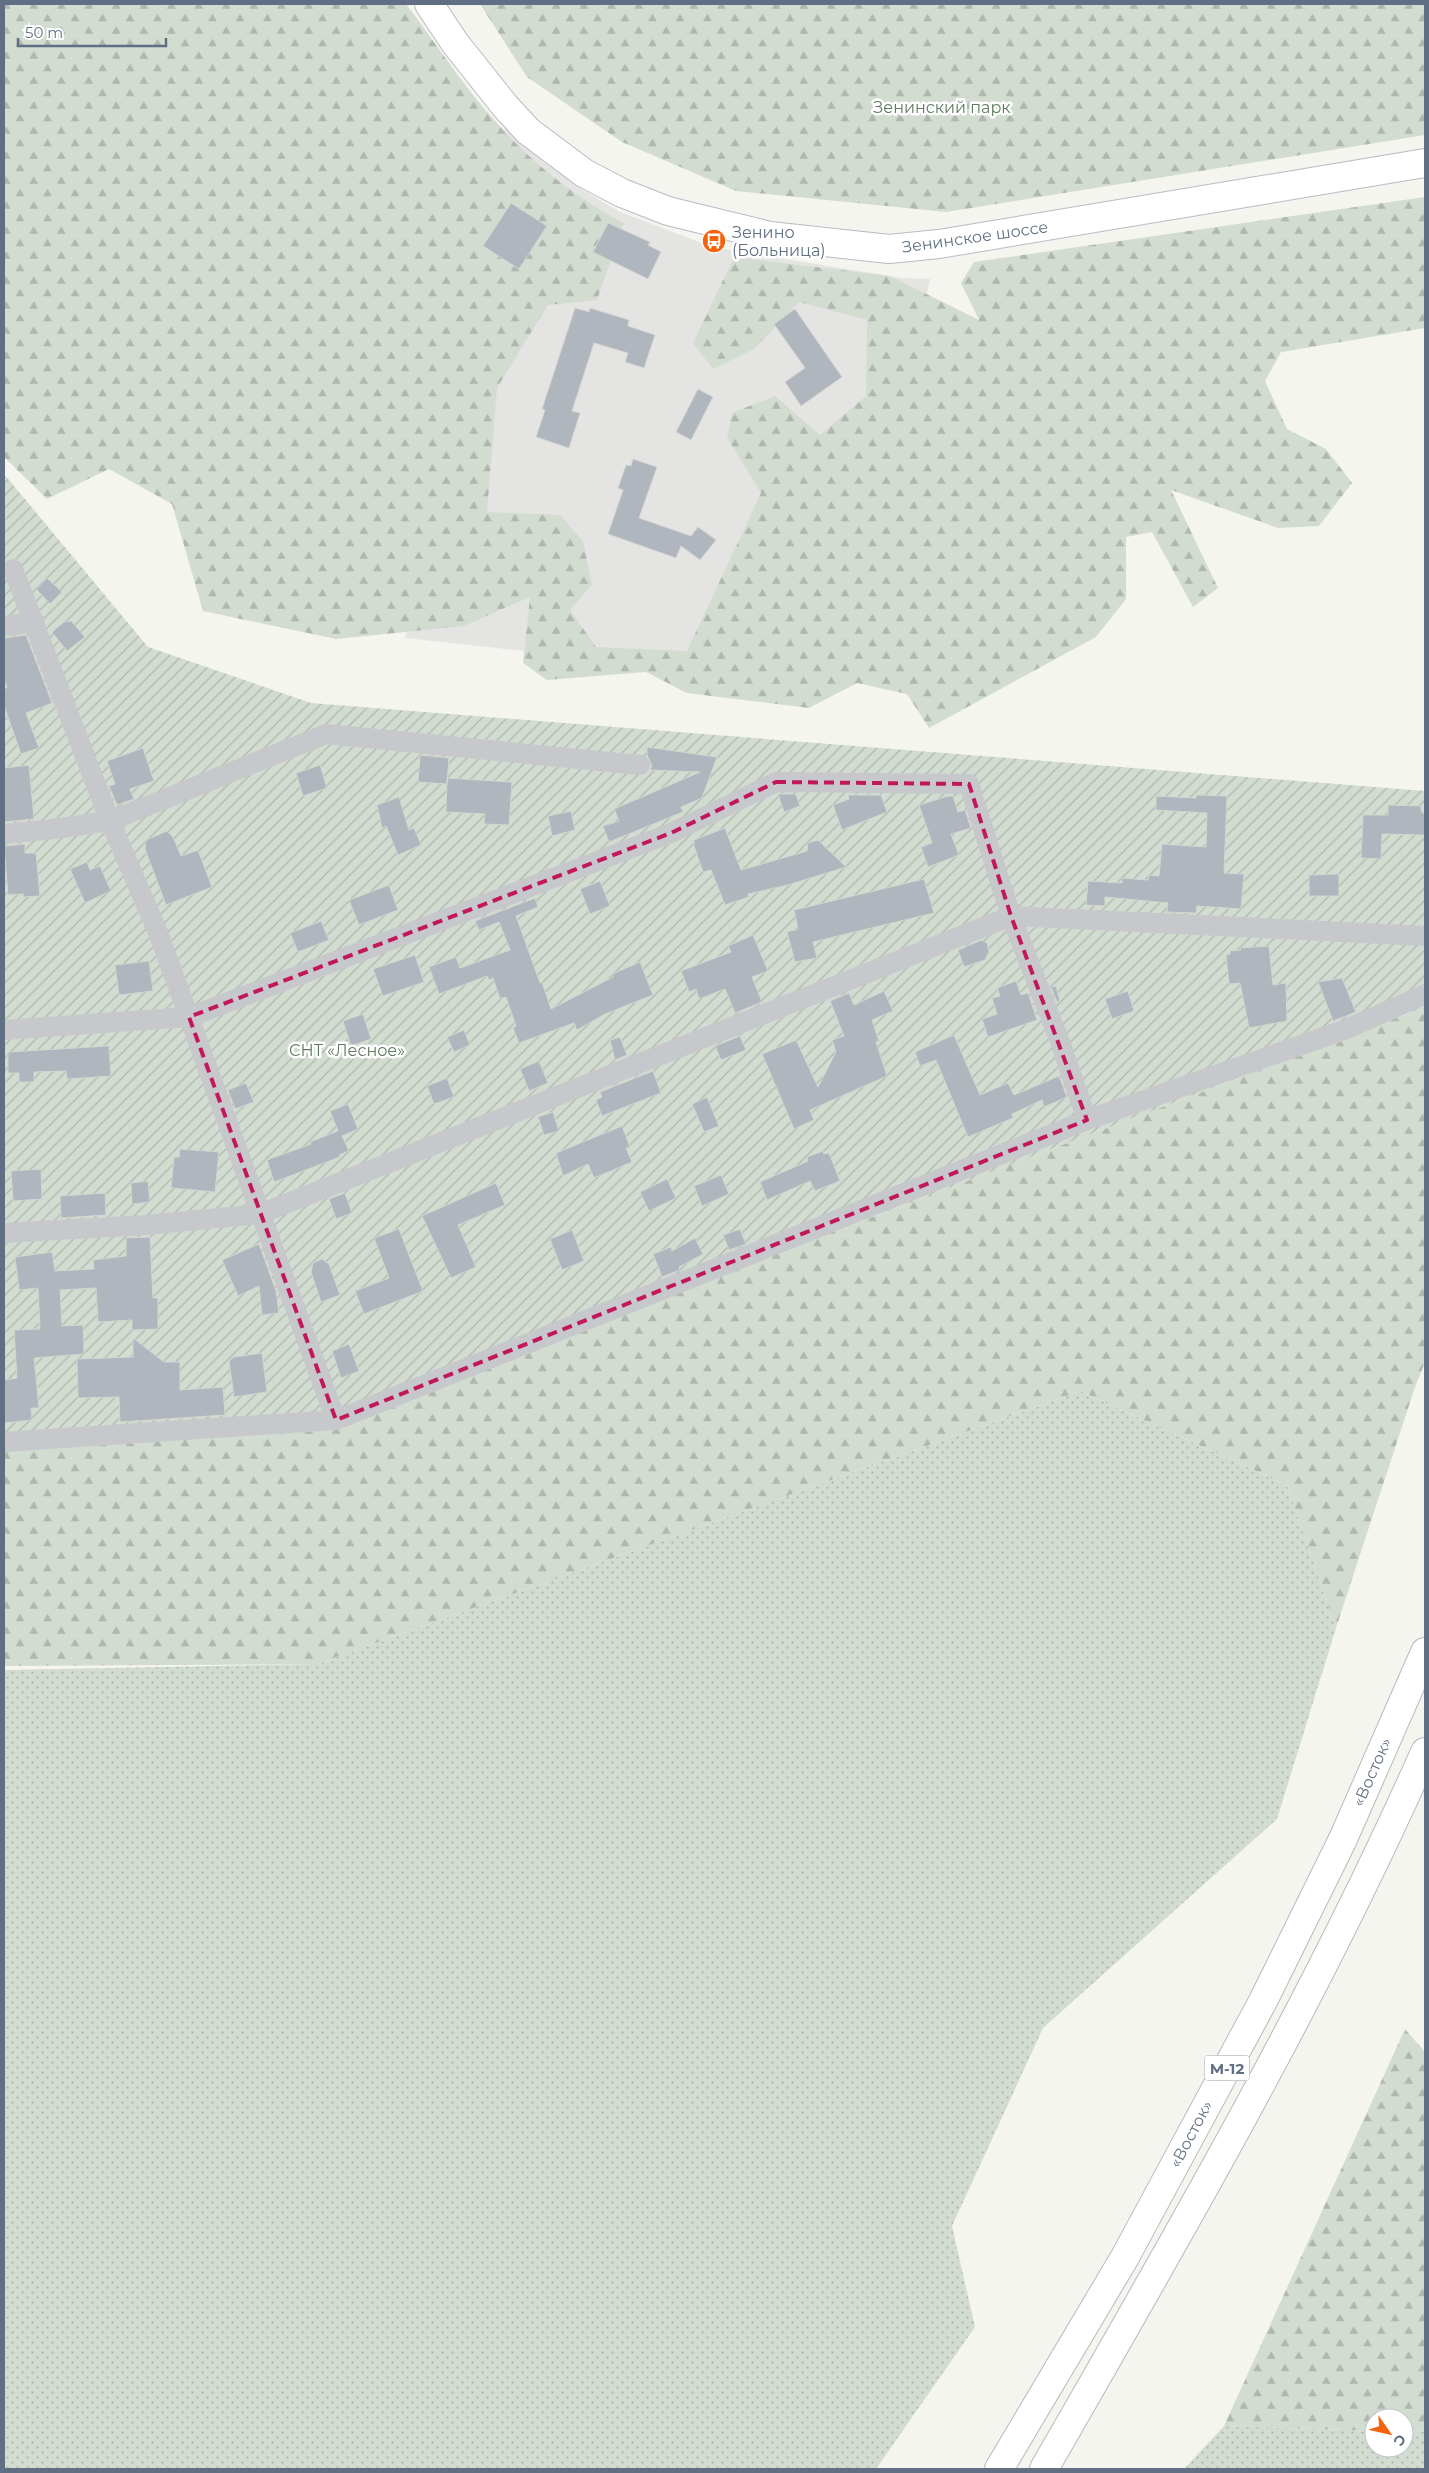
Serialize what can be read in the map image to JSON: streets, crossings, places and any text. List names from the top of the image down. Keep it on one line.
{"streets":{"main road":["Зенинское шоссе","«Восток»","М-12"]},"parks":["Зенинский парк","СНТ «Лесное»"],"places":{"bus stop":["Зенино (Больница)"]},"scale_bar":"50 m","north":"bottom right"}
